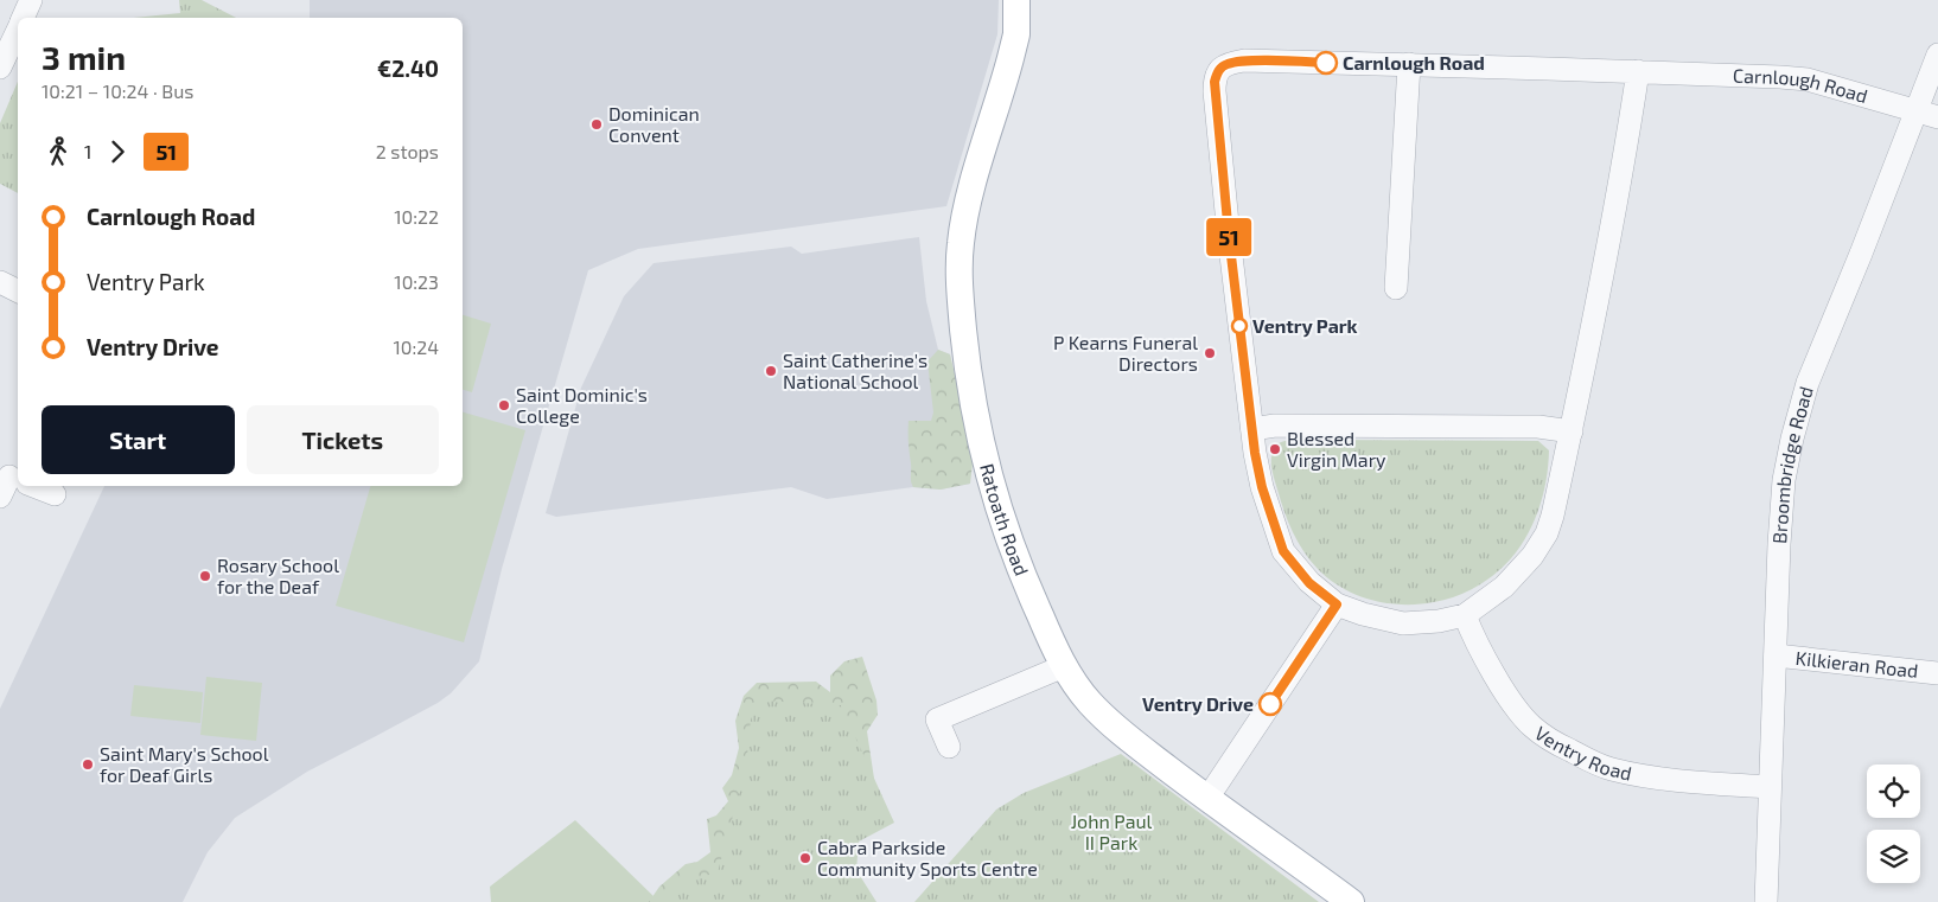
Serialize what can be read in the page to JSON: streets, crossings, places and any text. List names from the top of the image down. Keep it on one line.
{"streets":{"main road":["Ratoath Road"],"street":["Carnlough Road","Broombridge Road","Kilkieran Road","Ventry Road"]},"crossings":[["Carnlough Road","Broombridge Road"],["Broombridge Road","Kilkieran Road"],["Broombridge Road","Ventry Road"]],"parks":["John Paul II Park"],"places":["Carnlough Road","Dominican Convent","Ventry Park","P Kearns Funeral Directors","Saint Catherine's National School","Saint Dominic's College","Blessed Virgin Mary","Rosary School for the Deaf","Ventry Drive","Saint Mary's School for Deaf Girls","Cabra Parkside Community Sports Centre"],"lines":["bus line 51"],"page":{"on_map":"51","heading":["3 min","10:21 – 10:24 · Bus","€2.40"],"legs":["1","51","2 stops"],"list":[{"name":"Carnlough Road","value":"10:22"},{"name":"Ventry Park","value":"10:23"},{"name":"Ventry Drive","value":"10:24"}],"buttons":["Start","Tickets"]}}
